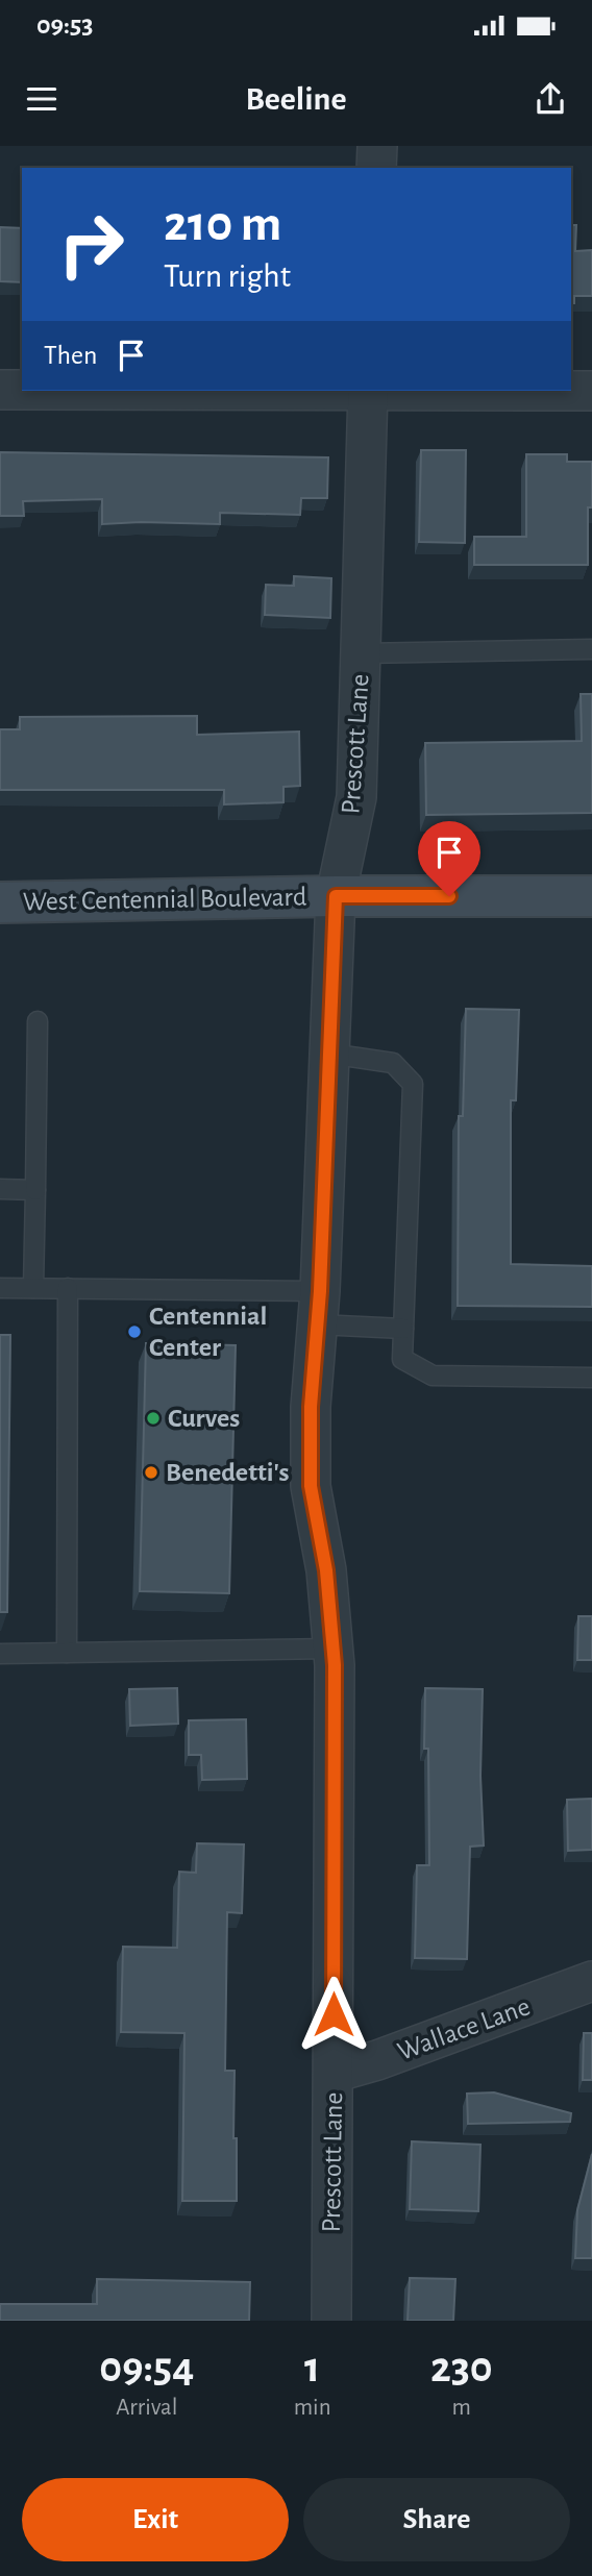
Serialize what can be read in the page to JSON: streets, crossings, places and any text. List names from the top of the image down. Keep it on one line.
{"streets":{"main road":["West Centennial Boulevard"],"street":["Prescott Lane","Wallace Lane"]},"crossings":[["Prescott Lane","West Centennial Boulevard"],["Prescott Lane","Wallace Lane"]],"places":["Centennial Center","Curves","Benedetti's"],"page":{"status":"09:53","header":"Beeline","turn":["210 m","Turn right"],"then":"Then","eta":["09:54","Arrival","1","min","230","m"],"buttons":["Exit","Share"]}}
